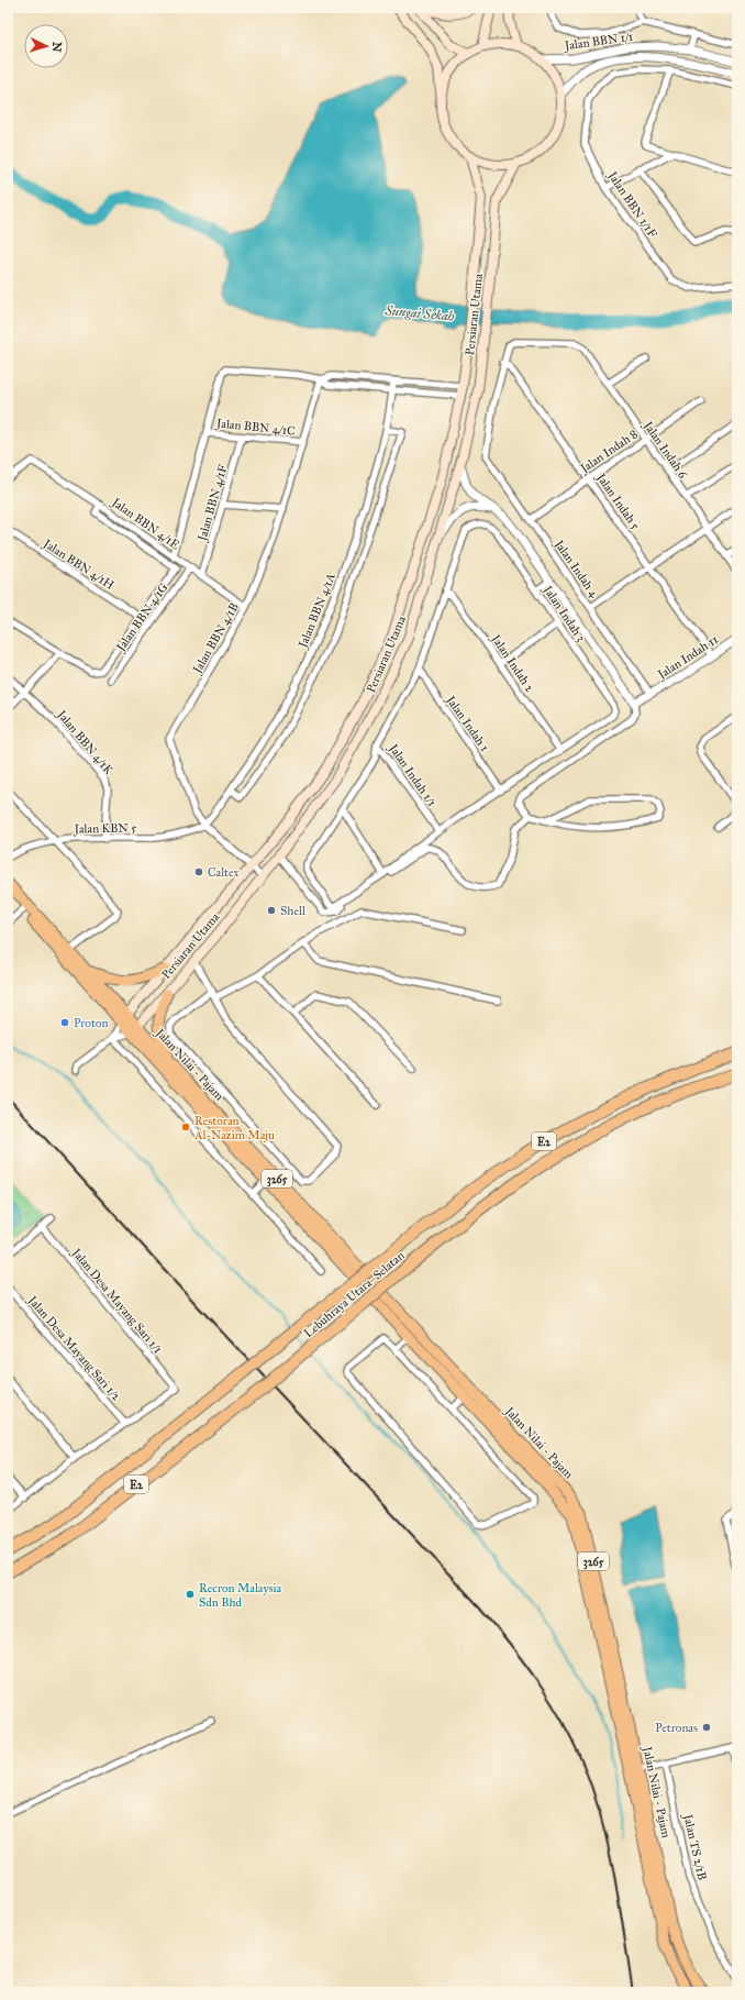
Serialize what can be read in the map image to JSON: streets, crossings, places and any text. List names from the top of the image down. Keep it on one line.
{"streets":{"highway":["E2","Lebuhraya Utara–Selatan"],"main road":["Persiaran Utama","Jalan Nilai - Pajam","3265"],"street":["Jalan BBN 1/1","Jalan BBN 1/1F","Jalan BBN 4/1C","Jalan Indah 6","Jalan Indah 8","Jalan Indah 5","Jalan BBN 4/1F","Jalan BBN 4/1E","Jalan BBN 4/1H","Jalan Indah 4","Jalan BBN 4/1A","Jalan Indah 3","Jalan BBN 4/1G","Jalan BBN 4/1B","Jalan Indah 11","Jalan Indah 2","Jalan Indah 1","Jalan BBN 4/1K","Jalan Indah 1/1","Jalan KBN 5","Jalan Desa Mayang Sari 1/1","Jalan Desa Mayang Sari 1/2","Jalan TS 2/1B"]},"crossings":[["Jalan BBN 1/1","Persiaran Utama"],["Persiaran Utama","Jalan BBN 4/1B"],["Persiaran Utama","Jalan Nilai - Pajam"],["Persiaran Utama","3265"],["Jalan BBN 4/1C","Jalan BBN 4/1F"],["Jalan BBN 4/1C","Jalan BBN 4/1B"],["Jalan Indah 6","Jalan Indah 8"],["Jalan Indah 6","Jalan Indah 5"],["Jalan Indah 6","Jalan Indah 4"],["Jalan Indah 8","Jalan Indah 5"],["Jalan Indah 8","Jalan Indah 4"],["Jalan Indah 5","Jalan Indah 4"],["Jalan Indah 5","Jalan Indah 11"],["Jalan BBN 4/1F","Jalan BBN 4/1E"],["Jalan BBN 4/1E","Jalan BBN 4/1G"],["Jalan BBN 4/1E","Jalan BBN 4/1B"],["Jalan Indah 4","Jalan Indah 11"],["Jalan BBN 4/1A","Jalan BBN 4/1B"],["Jalan BBN 4/1A","Jalan KBN 5"],["Jalan Indah 3","Jalan Indah 2"],["Jalan Indah 3","Jalan Indah 1/1"],["Jalan BBN 4/1B","Jalan KBN 5"],["Jalan Indah 2","Jalan Indah 1/1"],["Jalan Indah 1","Jalan Indah 1/1"],["Jalan BBN 4/1K","Jalan KBN 5"],["Jalan Nilai - Pajam","3265"],["Jalan Desa Mayang Sari 1/1","Jalan Desa Mayang Sari 1/2"]],"water":["Sungai Sekah"],"places":["Caltex","Shell","Proton","Restoran Al-Nazim Maju","Recron Malaysia Sdn Bhd","Petronas"],"north":"right"}
